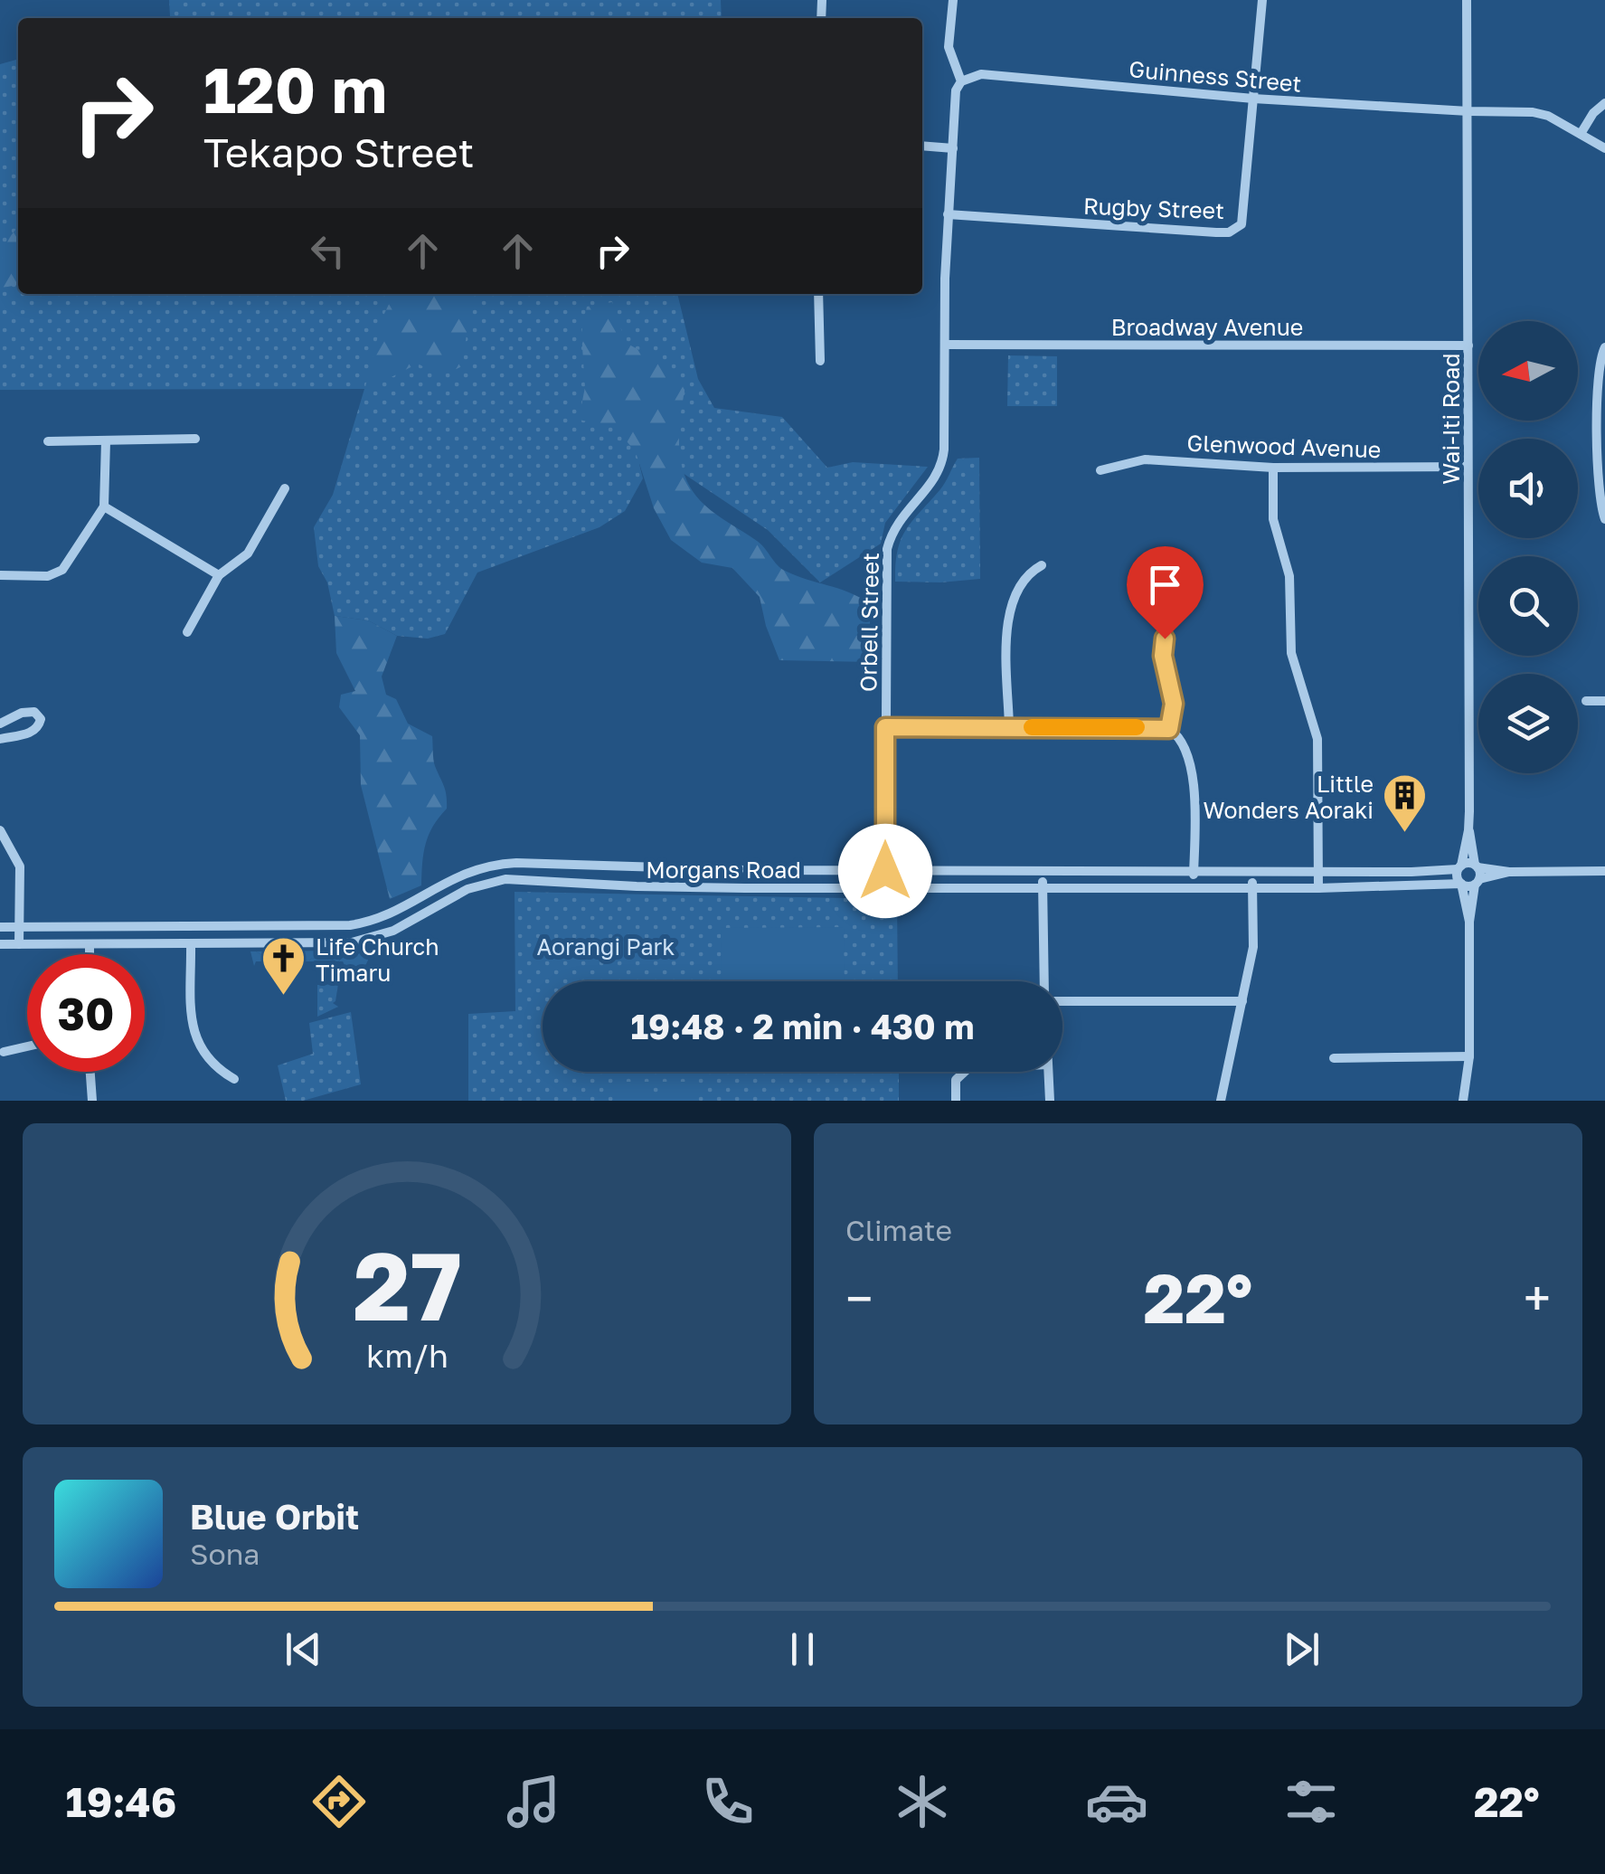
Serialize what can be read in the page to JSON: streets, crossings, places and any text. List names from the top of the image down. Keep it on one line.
{"streets":{"street":["Guinness Street","Rugby Street","Broadway Avenue","Wai-Iti Road","Glenwood Avenue","Orbell Street","Morgans Road"]},"crossings":[["Guinness Street","Rugby Street"],["Guinness Street","Wai-Iti Road"],["Guinness Street","Orbell Street"],["Rugby Street","Orbell Street"],["Broadway Avenue","Wai-Iti Road"],["Broadway Avenue","Orbell Street"],["Wai-Iti Road","Glenwood Avenue"],["Wai-Iti Road","Morgans Road"],["Orbell Street","Morgans Road"]],"parks":["Aorangi Park"],"places":{"building":["Little Wonders Aoraki"],"church":["Life Church Timaru"]},"north":"left","page":{"turn":["120 m","Tekapo Street"],"limit":"30","trip":"19:48 · 2 min · 430 m","tile":"Climate","heat":["−","22°","+"],"song":["Blue Orbit","Sona"],"tabs":["19:46","22°"],"gauge":["27","km/h"]}}
